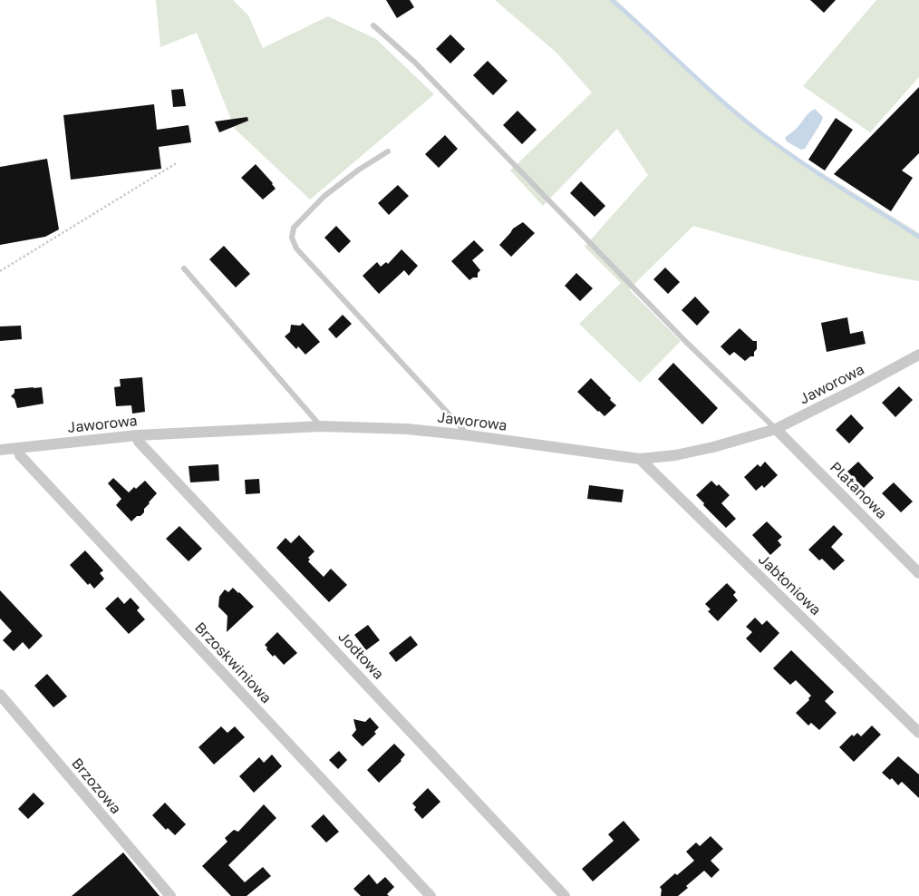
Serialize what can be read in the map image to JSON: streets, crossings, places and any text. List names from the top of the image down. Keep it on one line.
{"streets":{"street":["Jaworowa","Platanowa","Jabłoniowa","Jodłowa","Brzoskwiniowa","Brzozowa"]},"crossings":[["Jaworowa","Platanowa"],["Jaworowa","Jabłoniowa"],["Jaworowa","Jodłowa"],["Jaworowa","Brzoskwiniowa"]]}
